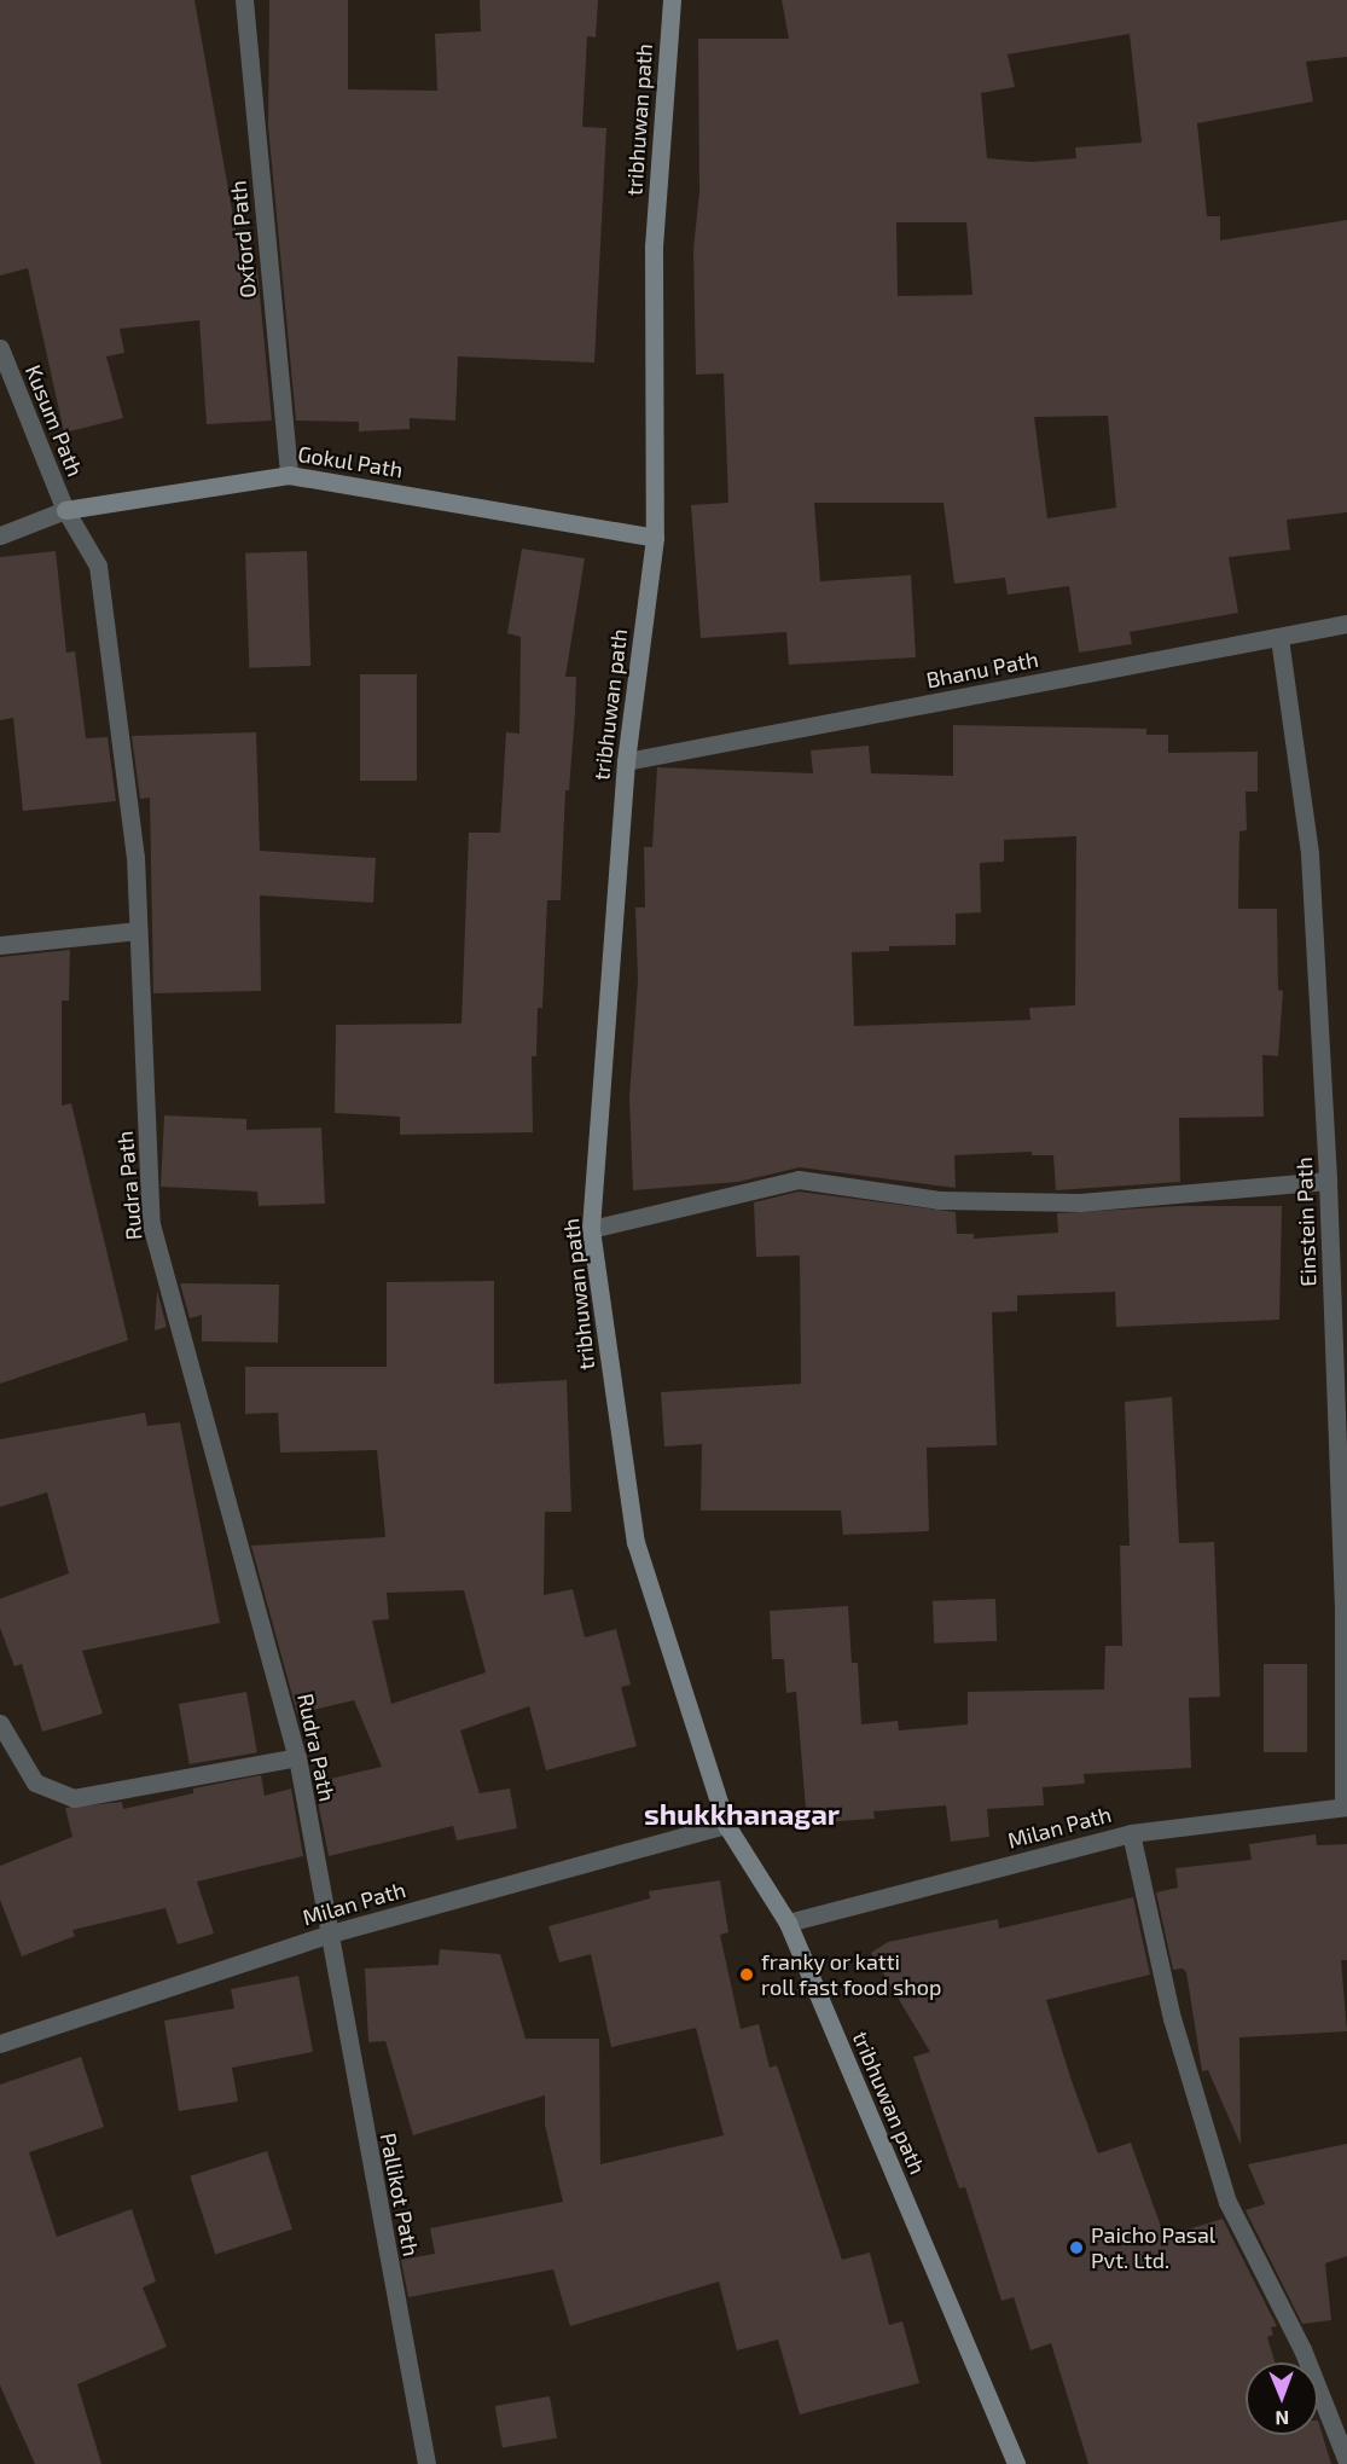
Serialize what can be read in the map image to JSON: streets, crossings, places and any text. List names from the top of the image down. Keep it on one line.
{"streets":{"street":["tribhuwan path","Oxford Path","Kusum Path","Gokul Path","Bhanu Path","Rudra Path","Einstein Path","Milan Path","Pallikot Path"]},"crossings":[["tribhuwan path","Gokul Path"],["tribhuwan path","Bhanu Path"],["tribhuwan path","Milan Path"],["Oxford Path","Gokul Path"],["Kusum Path","Gokul Path"],["Kusum Path","Rudra Path"],["Gokul Path","Rudra Path"],["Bhanu Path","Einstein Path"],["Rudra Path","Milan Path"],["Rudra Path","Pallikot Path"],["Einstein Path","Milan Path"],["Milan Path","Pallikot Path"]],"districts":["shukkhanagar"],"places":["franky or katti roll fast food shop","Paicho Pasal Pvt. Ltd."],"north":"bottom"}
